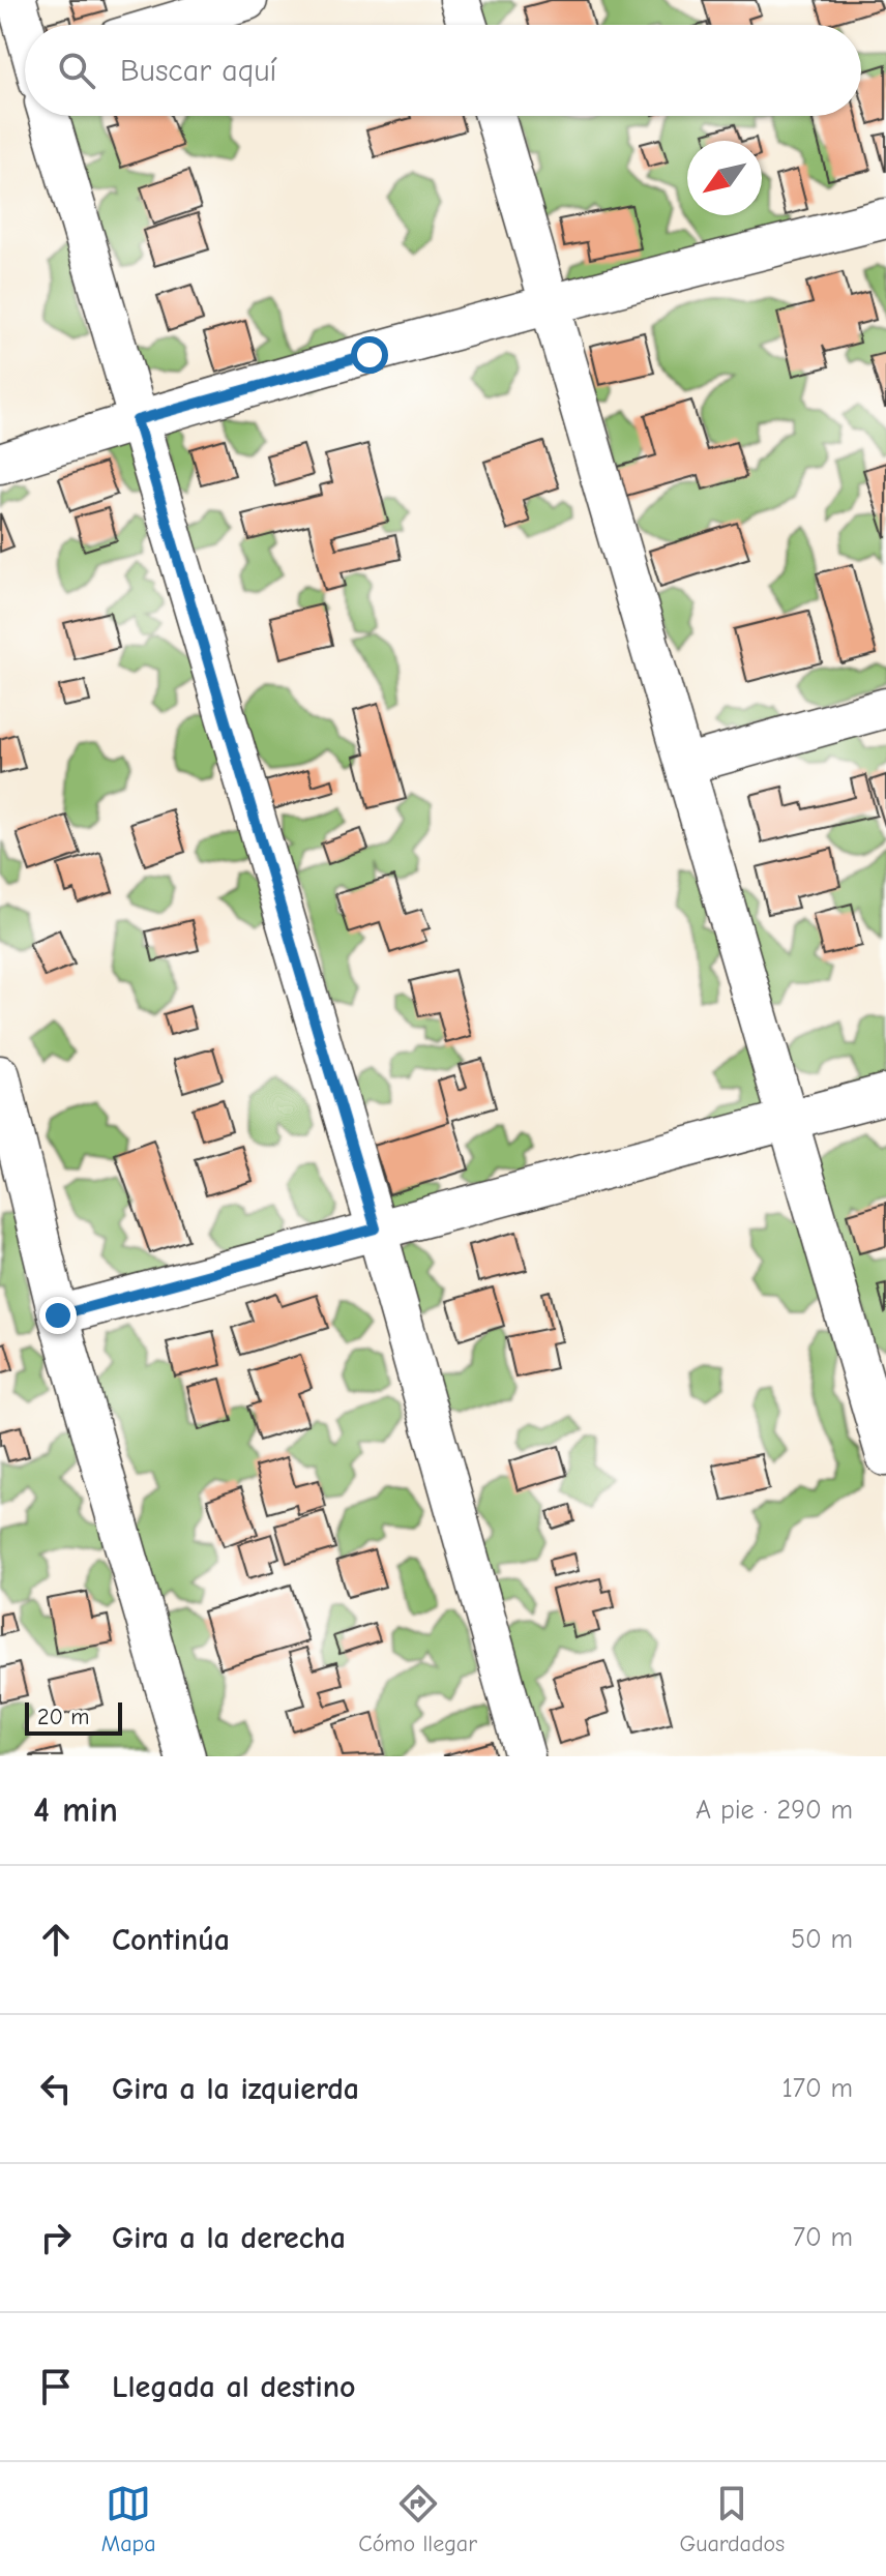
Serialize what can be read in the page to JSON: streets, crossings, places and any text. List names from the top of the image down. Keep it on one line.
{"scale_bar":"20 m","north":"bottom left","page":{"search":"Buscar aquí","scale":"20 m","heading":["4 min","A pie · 290 m"],"list":[["Continúa","50 m"],["Gira a la izquierda","170 m"],["Gira a la derecha","70 m"],"Llegada al destino"],"nav":["Mapa","Cómo llegar","Guardados"]}}
